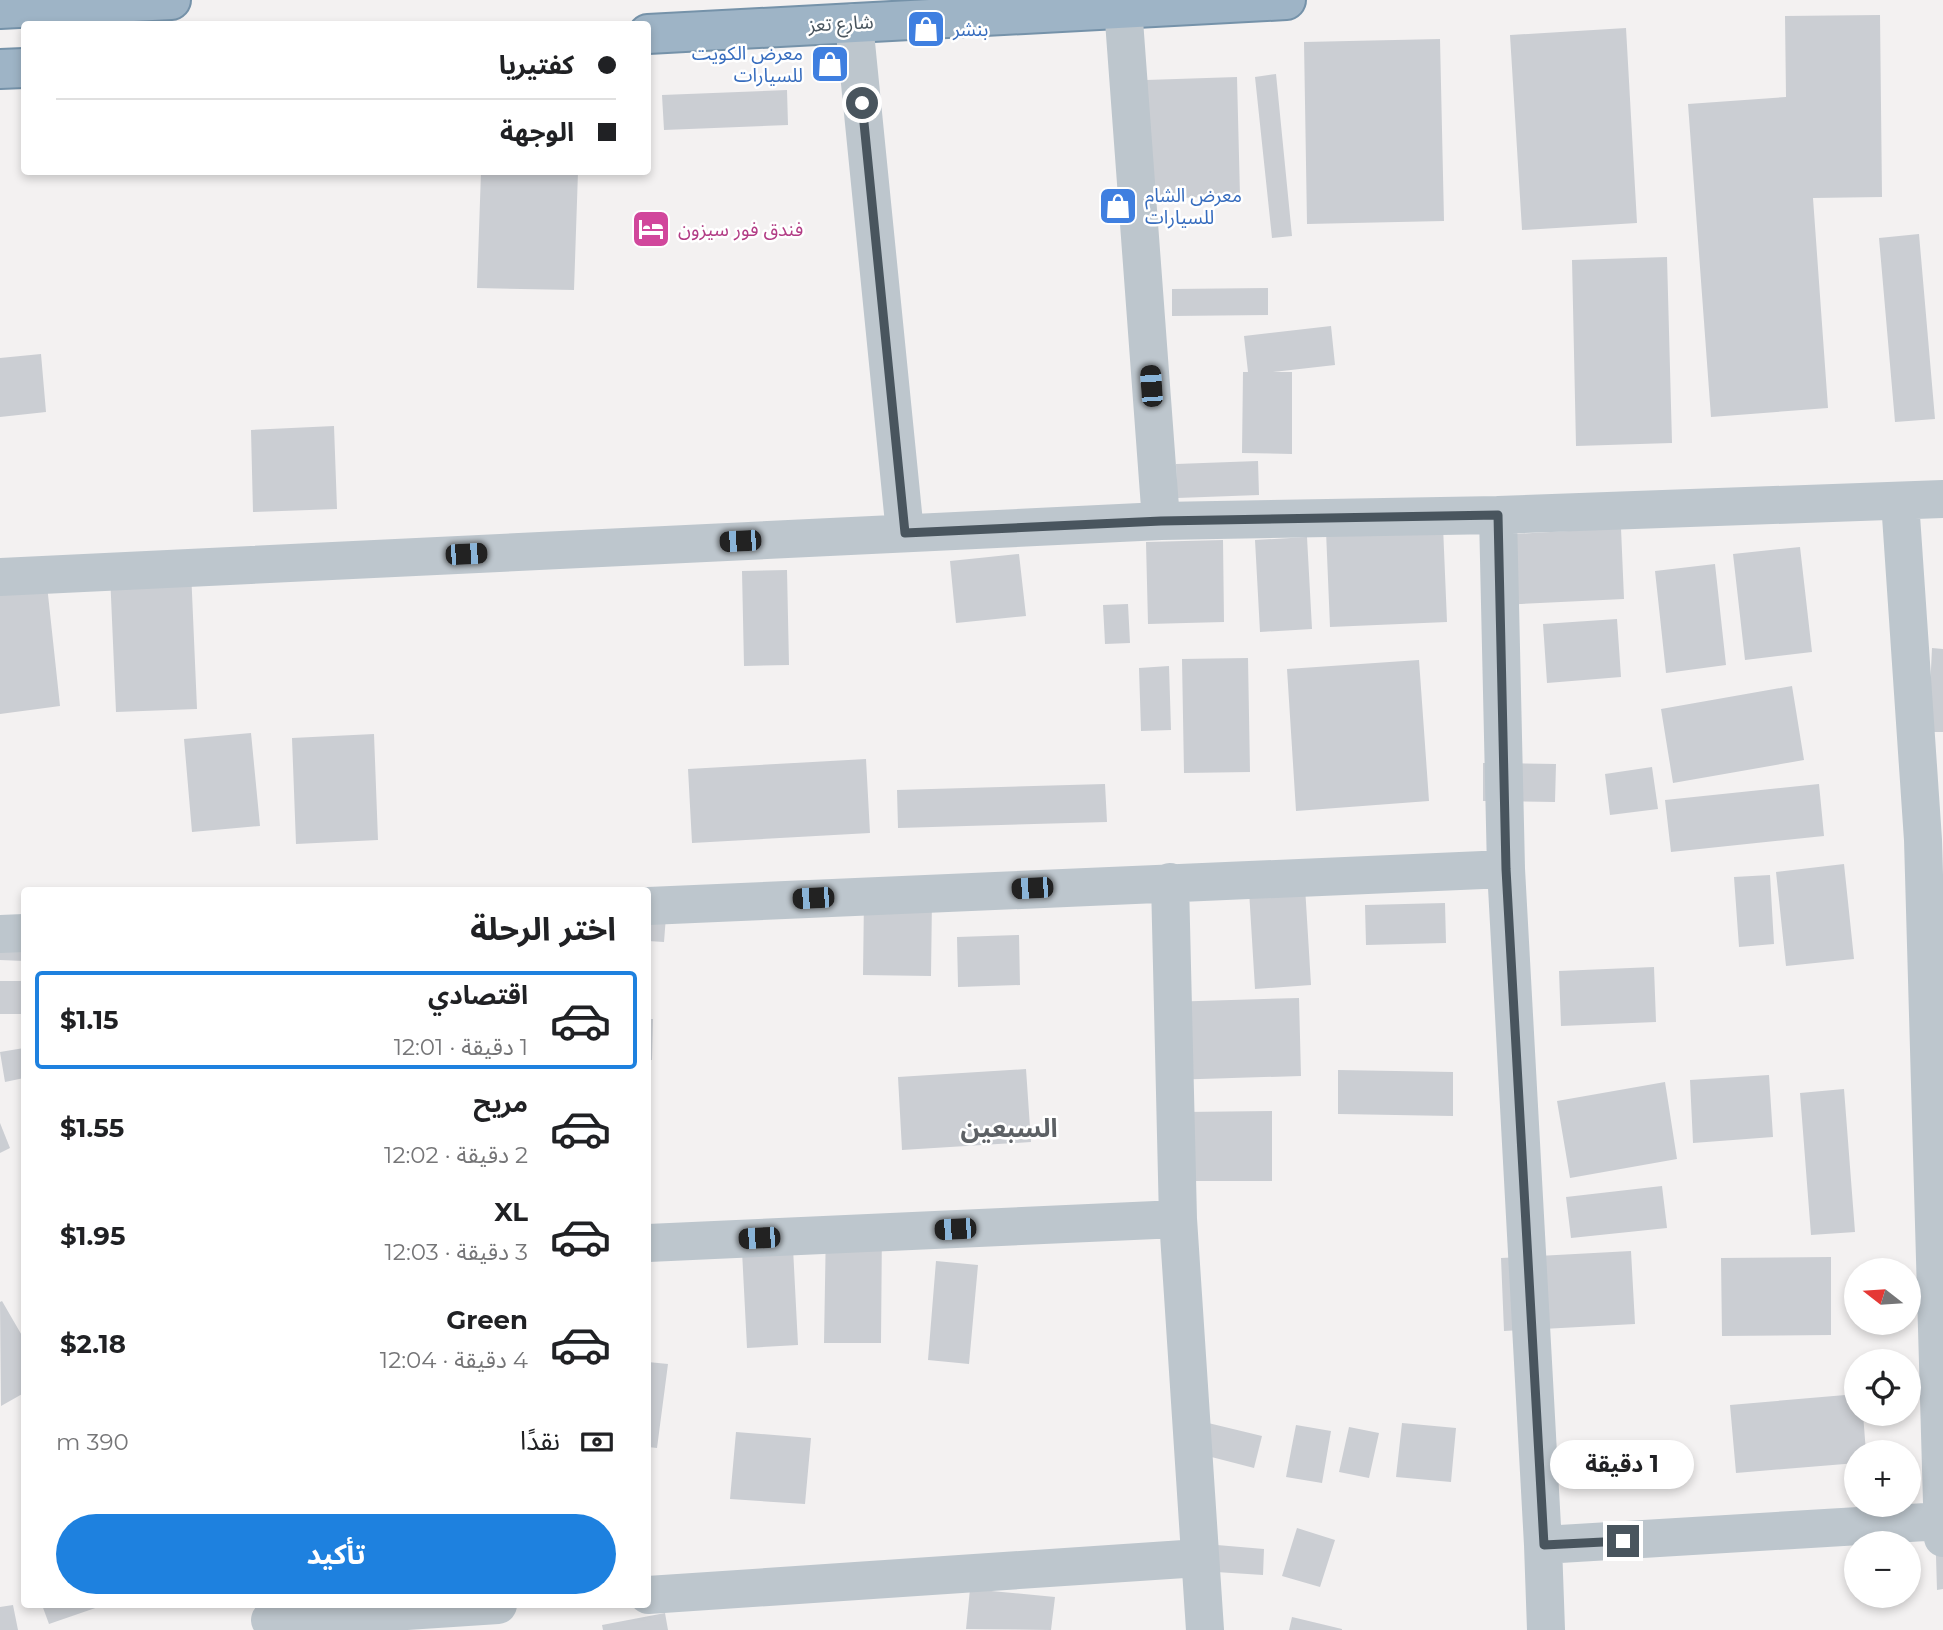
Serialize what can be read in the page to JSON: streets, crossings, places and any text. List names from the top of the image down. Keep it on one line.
{"streets":{"highway":["شارع تعز"]},"districts":["السبعين"],"places":{"shop":["بنشر","معرض الكويت للسيارات","معرض الشام للسيارات"],"hotel":["فندق فور سيزون"]},"north":"left","page":{"banner":["كفتيريا","الوجهة"],"heading":"اختر الرحلة","list":[{"name":"اقتصادي","note":"1 دقيقة · 12:01","value":"$1.15"},{"name":"مريح","note":"2 دقيقة · 12:02","value":"$1.55"},{"name":"XL","note":"3 دقيقة · 12:03","value":"$1.95"},{"name":"Green","note":"4 دقيقة · 12:04","value":"$2.18"}],"map_buttons":["+","−"],"pay":["نقدًا","390 m"],"bubble":"1 دقيقة","buttons":"تأكيد"}}
